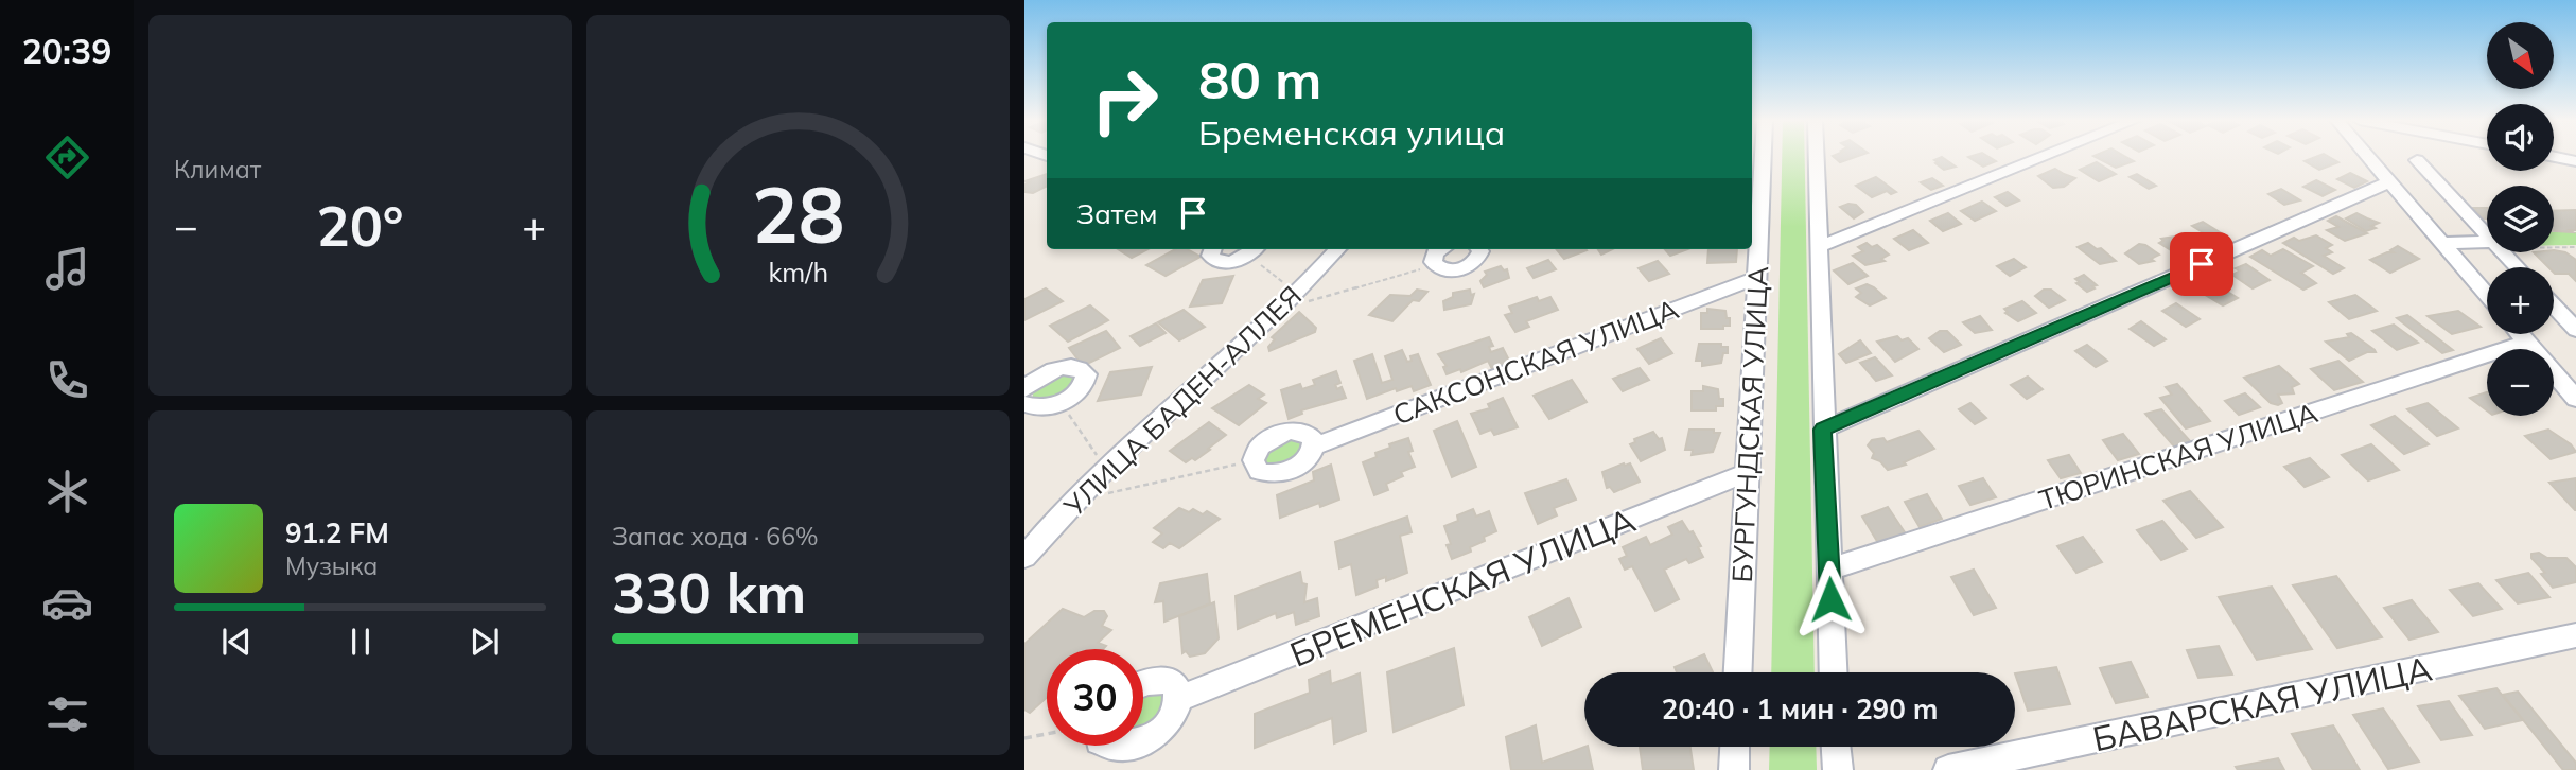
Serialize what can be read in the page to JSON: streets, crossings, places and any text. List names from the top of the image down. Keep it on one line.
{"streets":{"street":["САКСОНСКАЯ УЛИЦА","УЛИЦА БАДЕН-АЛЛЕЯ","БУРГУНДСКАЯ УЛИЦА","ТЮРИНСКАЯ УЛИЦА","БРЕМЕНСКАЯ УЛИЦА","БАВАРСКАЯ УЛИЦА"]},"crossings":[["САКСОНСКАЯ УЛИЦА","БУРГУНДСКАЯ УЛИЦА"],["БУРГУНДСКАЯ УЛИЦА","БРЕМЕНСКАЯ УЛИЦА"]],"north":"bottom right","page":{"tabs":"20:39","tile":["Климат",["Запас хода · 66%","330 km"]],"map_buttons":["+","−"],"turn":["80 m","Бременская улица"],"then":"Затем","heat":["−","20°","+"],"song":["91.2 FM","Музыка"],"limit":"30","trip":"20:40 · 1 мин · 290 m","gauge":["28","km/h"]}}
